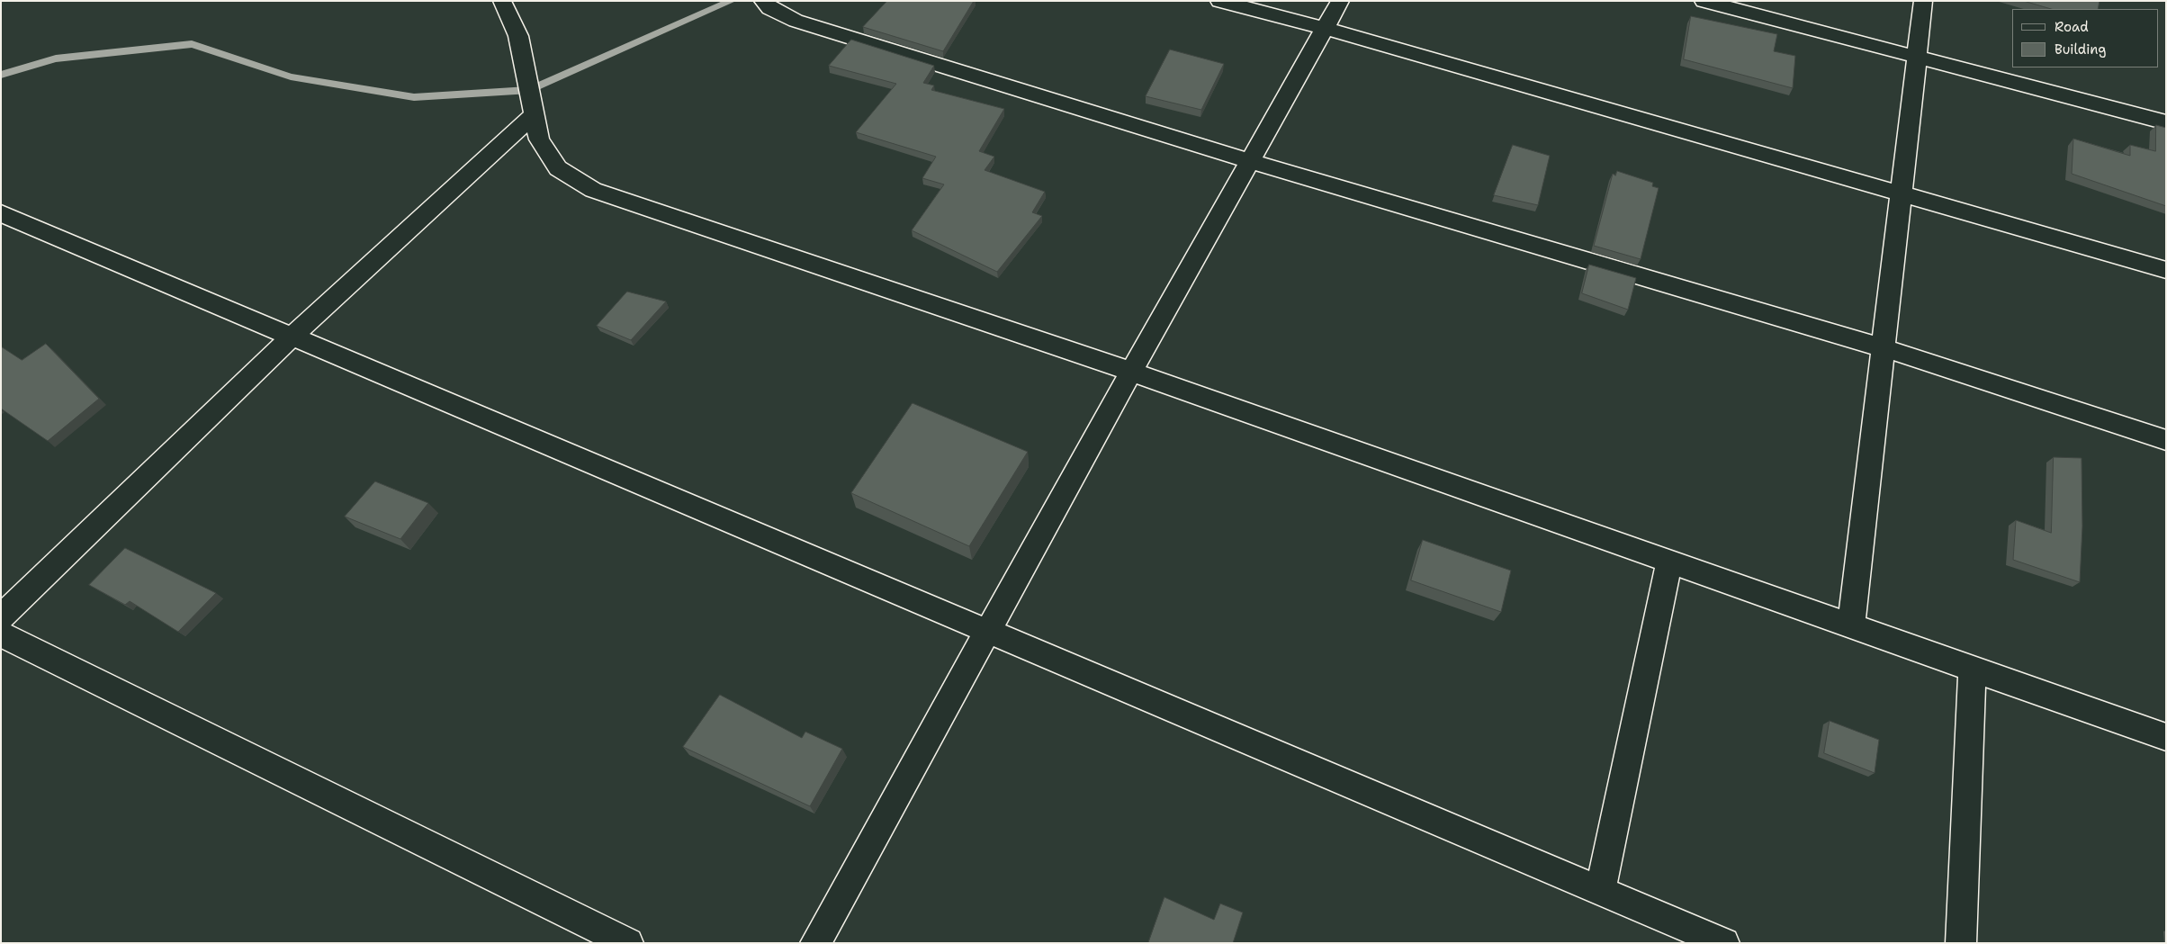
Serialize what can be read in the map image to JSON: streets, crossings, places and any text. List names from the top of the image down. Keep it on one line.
{"legend":["Road","Building"]}
